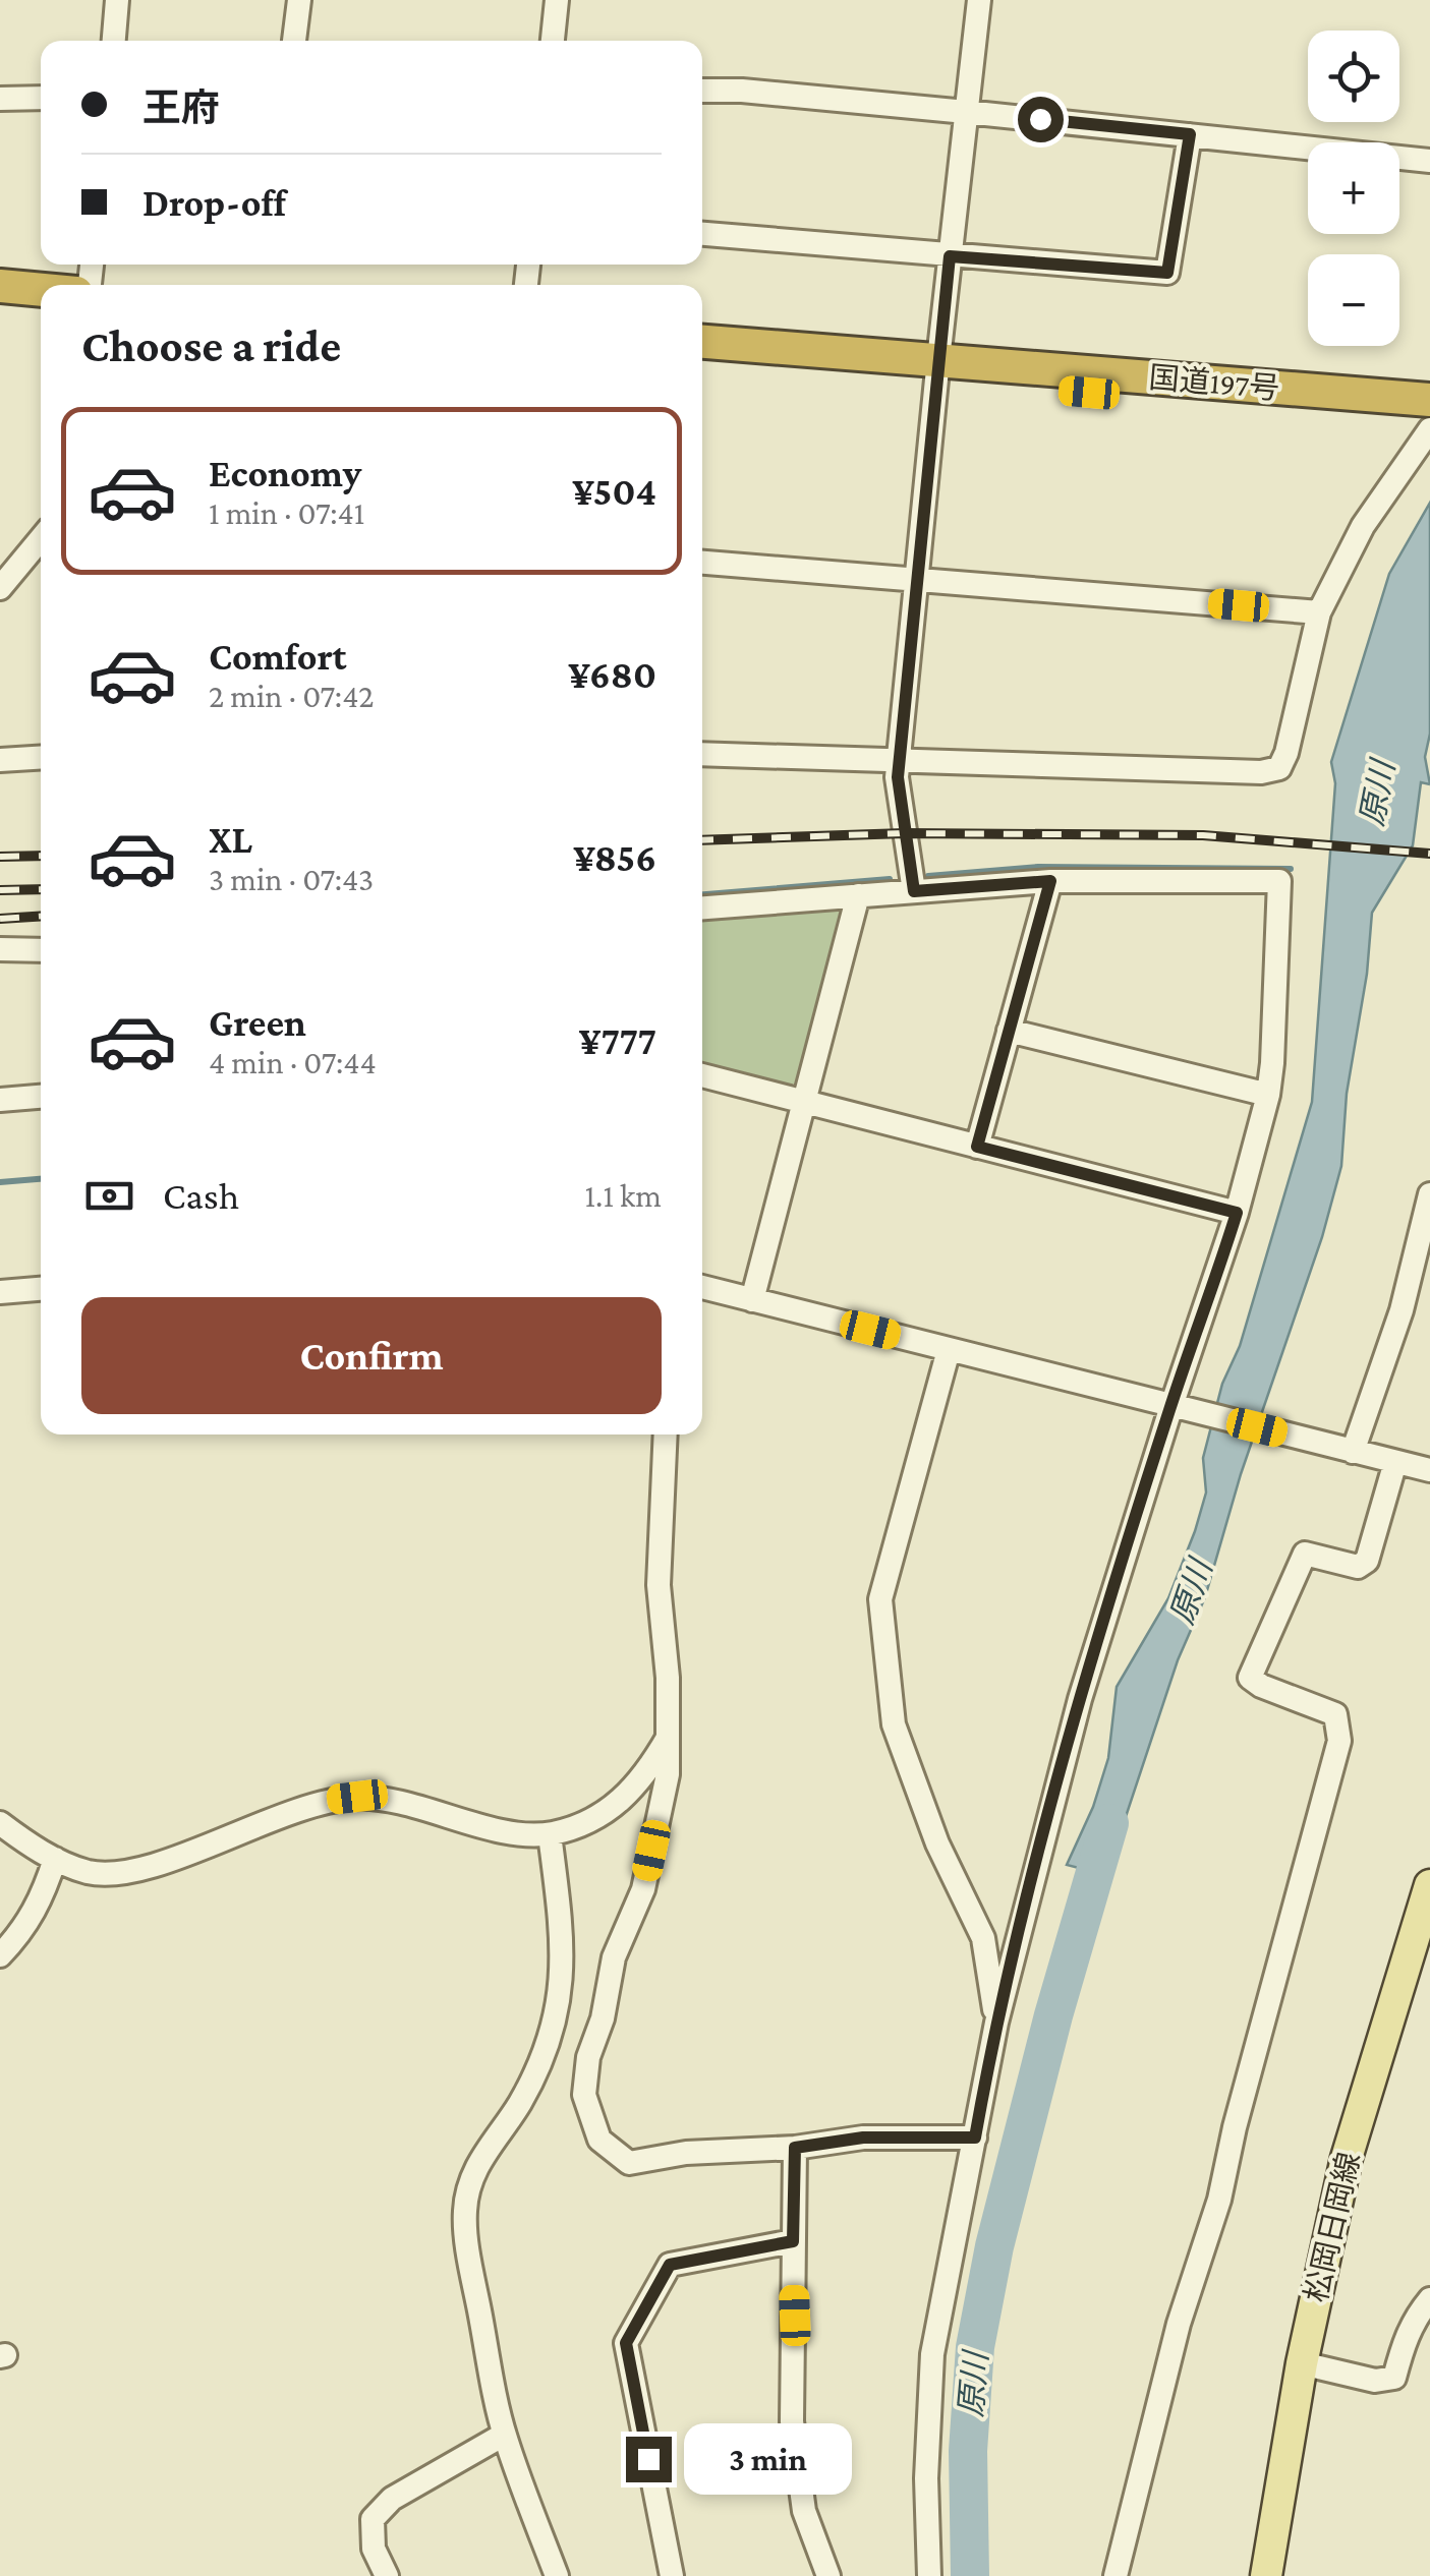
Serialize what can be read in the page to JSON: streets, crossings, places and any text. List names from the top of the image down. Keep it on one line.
{"streets":{"highway":["国道197号"],"main road":["松岡日岡線"]},"water":["原川"],"page":{"map_buttons":["+","−"],"banner":["王府","Drop-off"],"heading":"Choose a ride","list":[{"name":"Economy","note":"1 min · 07:41","value":"¥504"},{"name":"Comfort","note":"2 min · 07:42","value":"¥680"},{"name":"XL","note":"3 min · 07:43","value":"¥856"},{"name":"Green","note":"4 min · 07:44","value":"¥777"}],"pay":["Cash","1.1 km"],"buttons":"Confirm","bubble":"3 min"}}
